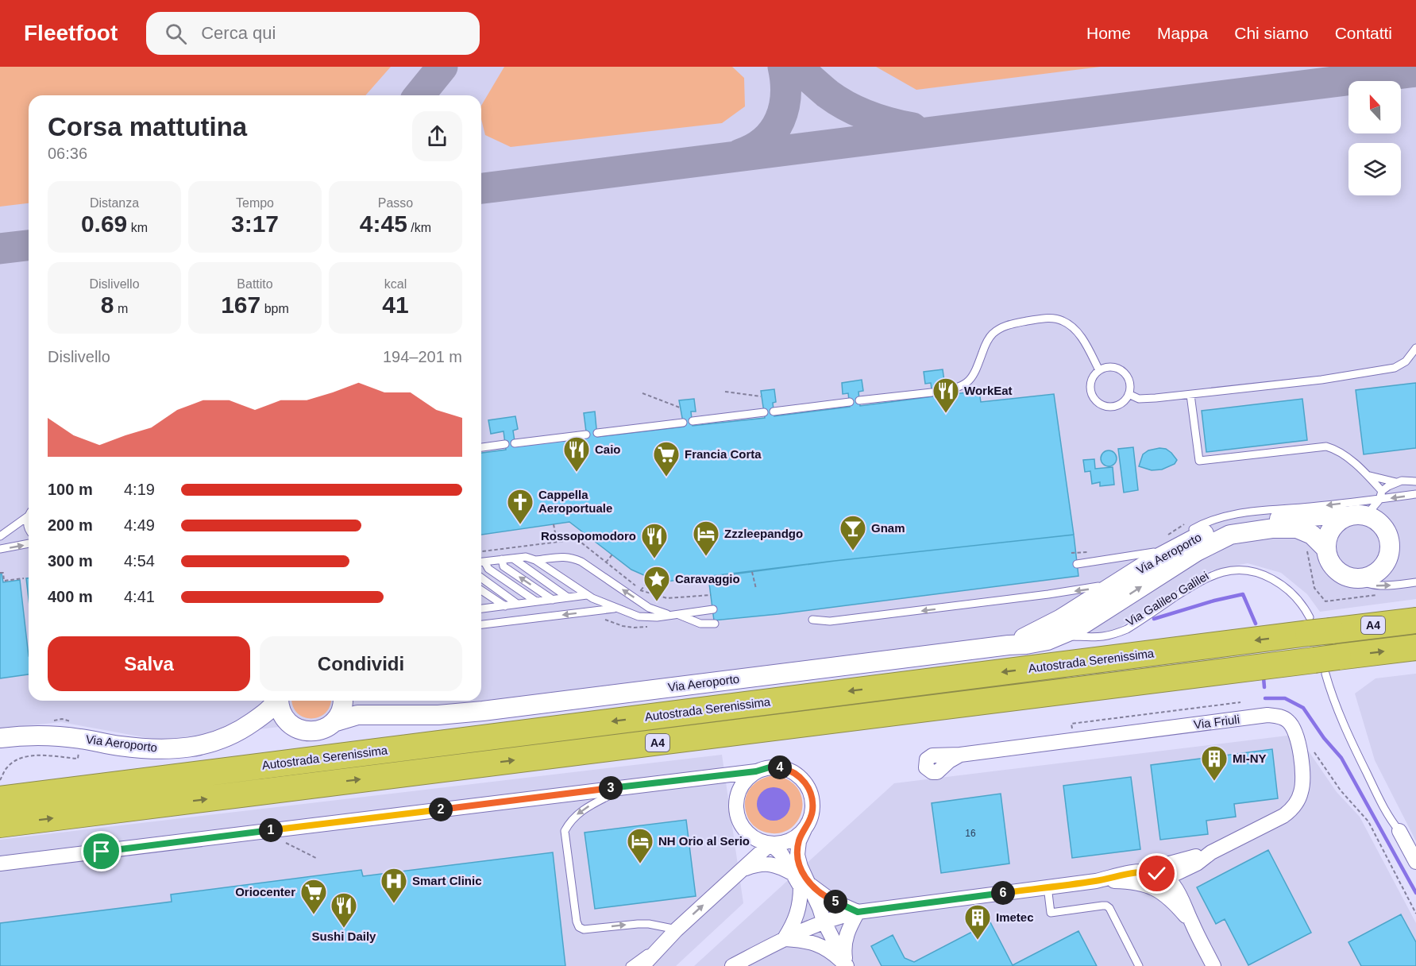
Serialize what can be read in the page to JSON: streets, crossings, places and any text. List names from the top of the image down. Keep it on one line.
{"streets":{"highway":["A4","Autostrada Serenissima"],"main road":["Via Aeroporto"],"street":["Via Friuli"],"lane":["Via Galileo Galilei"]},"crossings":[["Via Aeroporto","Via Galileo Galilei"],["Via Galileo Galilei","Autostrada Serenissima"]],"places":{"restaurant":["WorkEat","Caio","Rossopomodoro","Sushi Daily"],"supermarket":["Francia Corta","Oriocenter"],"church":["Cappella Aeroportuale"],"bar":["Gnam"],"hotel":["Zzzleepandgo","NH Orio al Serio"],"place":["Caravaggio"],"building":["MI-NY","Imetec"],"hospital":["Smart Clinic"]},"house_numbers":["16"],"north":"top","page":{"header":"Fleetfoot","search":"Cerca qui","nav":["Home","Mappa","Chi siamo","Contatti"],"heading":["Corsa mattutina","06:36"],"stats":[["Distanza","0.69 km"],["Tempo","3:17"],["Passo","4:45 /km"],["Dislivello","8 m"],["Battito","167 bpm"],["kcal","41"]],"chart":["Dislivello","194–201 m"],"list":[{"name":"100 m","note":"4:19"},{"name":"200 m","note":"4:49"},{"name":"300 m","note":"4:54"},{"name":"400 m","note":"4:41"}],"buttons":["Salva","Condividi"],"pins":["4","3","2","1","6","5"]}}
